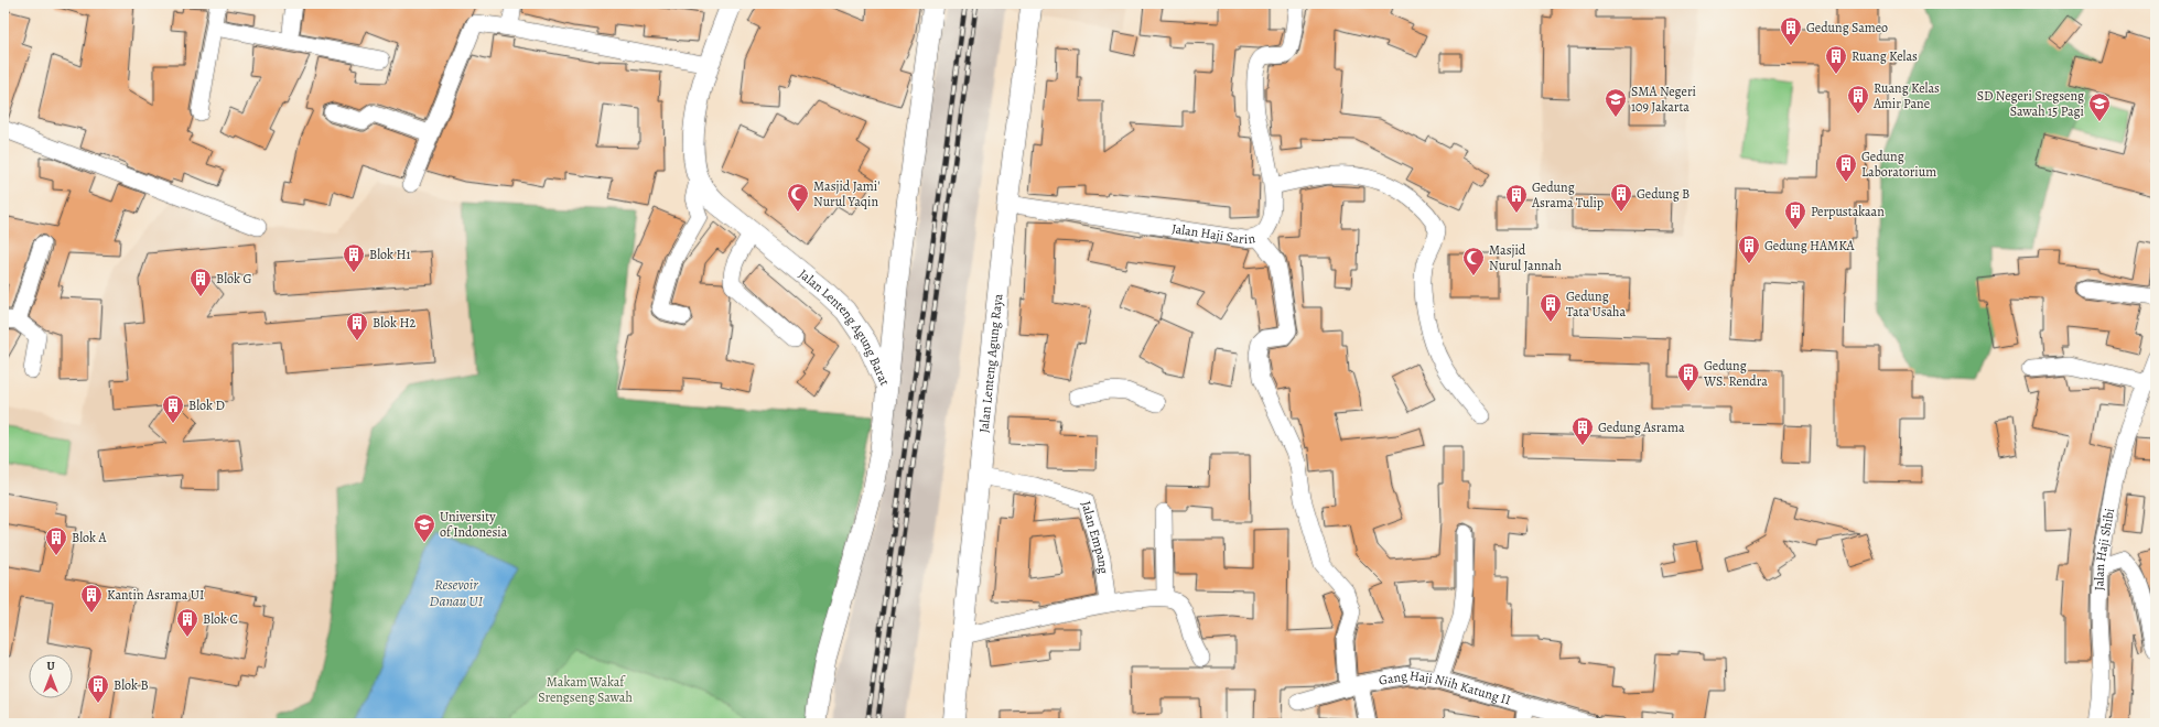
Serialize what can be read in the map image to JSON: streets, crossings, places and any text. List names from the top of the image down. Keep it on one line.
{"streets":{"main road":["Jalan Lenteng Agung Barat","Jalan Lenteng Agung Raya"],"street":["Jalan Haji Sarin","Jalan Empang","Jalan Haji Shibi","Gang Haji Niih Katung II"]},"crossings":[["Jalan Haji Sarin","Jalan Lenteng Agung Raya"],["Jalan Lenteng Agung Raya","Jalan Empang"]],"water":["Resevoir Danau UI"],"parks":["Makam Wakaf Srengseng Sawah"],"places":{"building":["Gedung Sameo","Ruang Kelas","Ruang Kelas Amir Pane","Gedung Laboratorium","Gedung B","Gedung Asrama Tulip","Perpustakaan","Gedung HAMKA","Blok H1","Blok G","Gedung Tata Usaha","Blok H2","Gedung WS. Rendra","Blok D","Gedung Asrama","Blok A","Kantin Asrama UI","Blok C","Blok B"],"school or university":["SMA Negeri 109 Jakarta","SD Negeri Sregseng Sawah 15 Pagi","University of Indonesia"],"mosque":["Masjid Jami' Nurul Yaqin","Masjid Nurul Jannah"]},"north":"top"}
